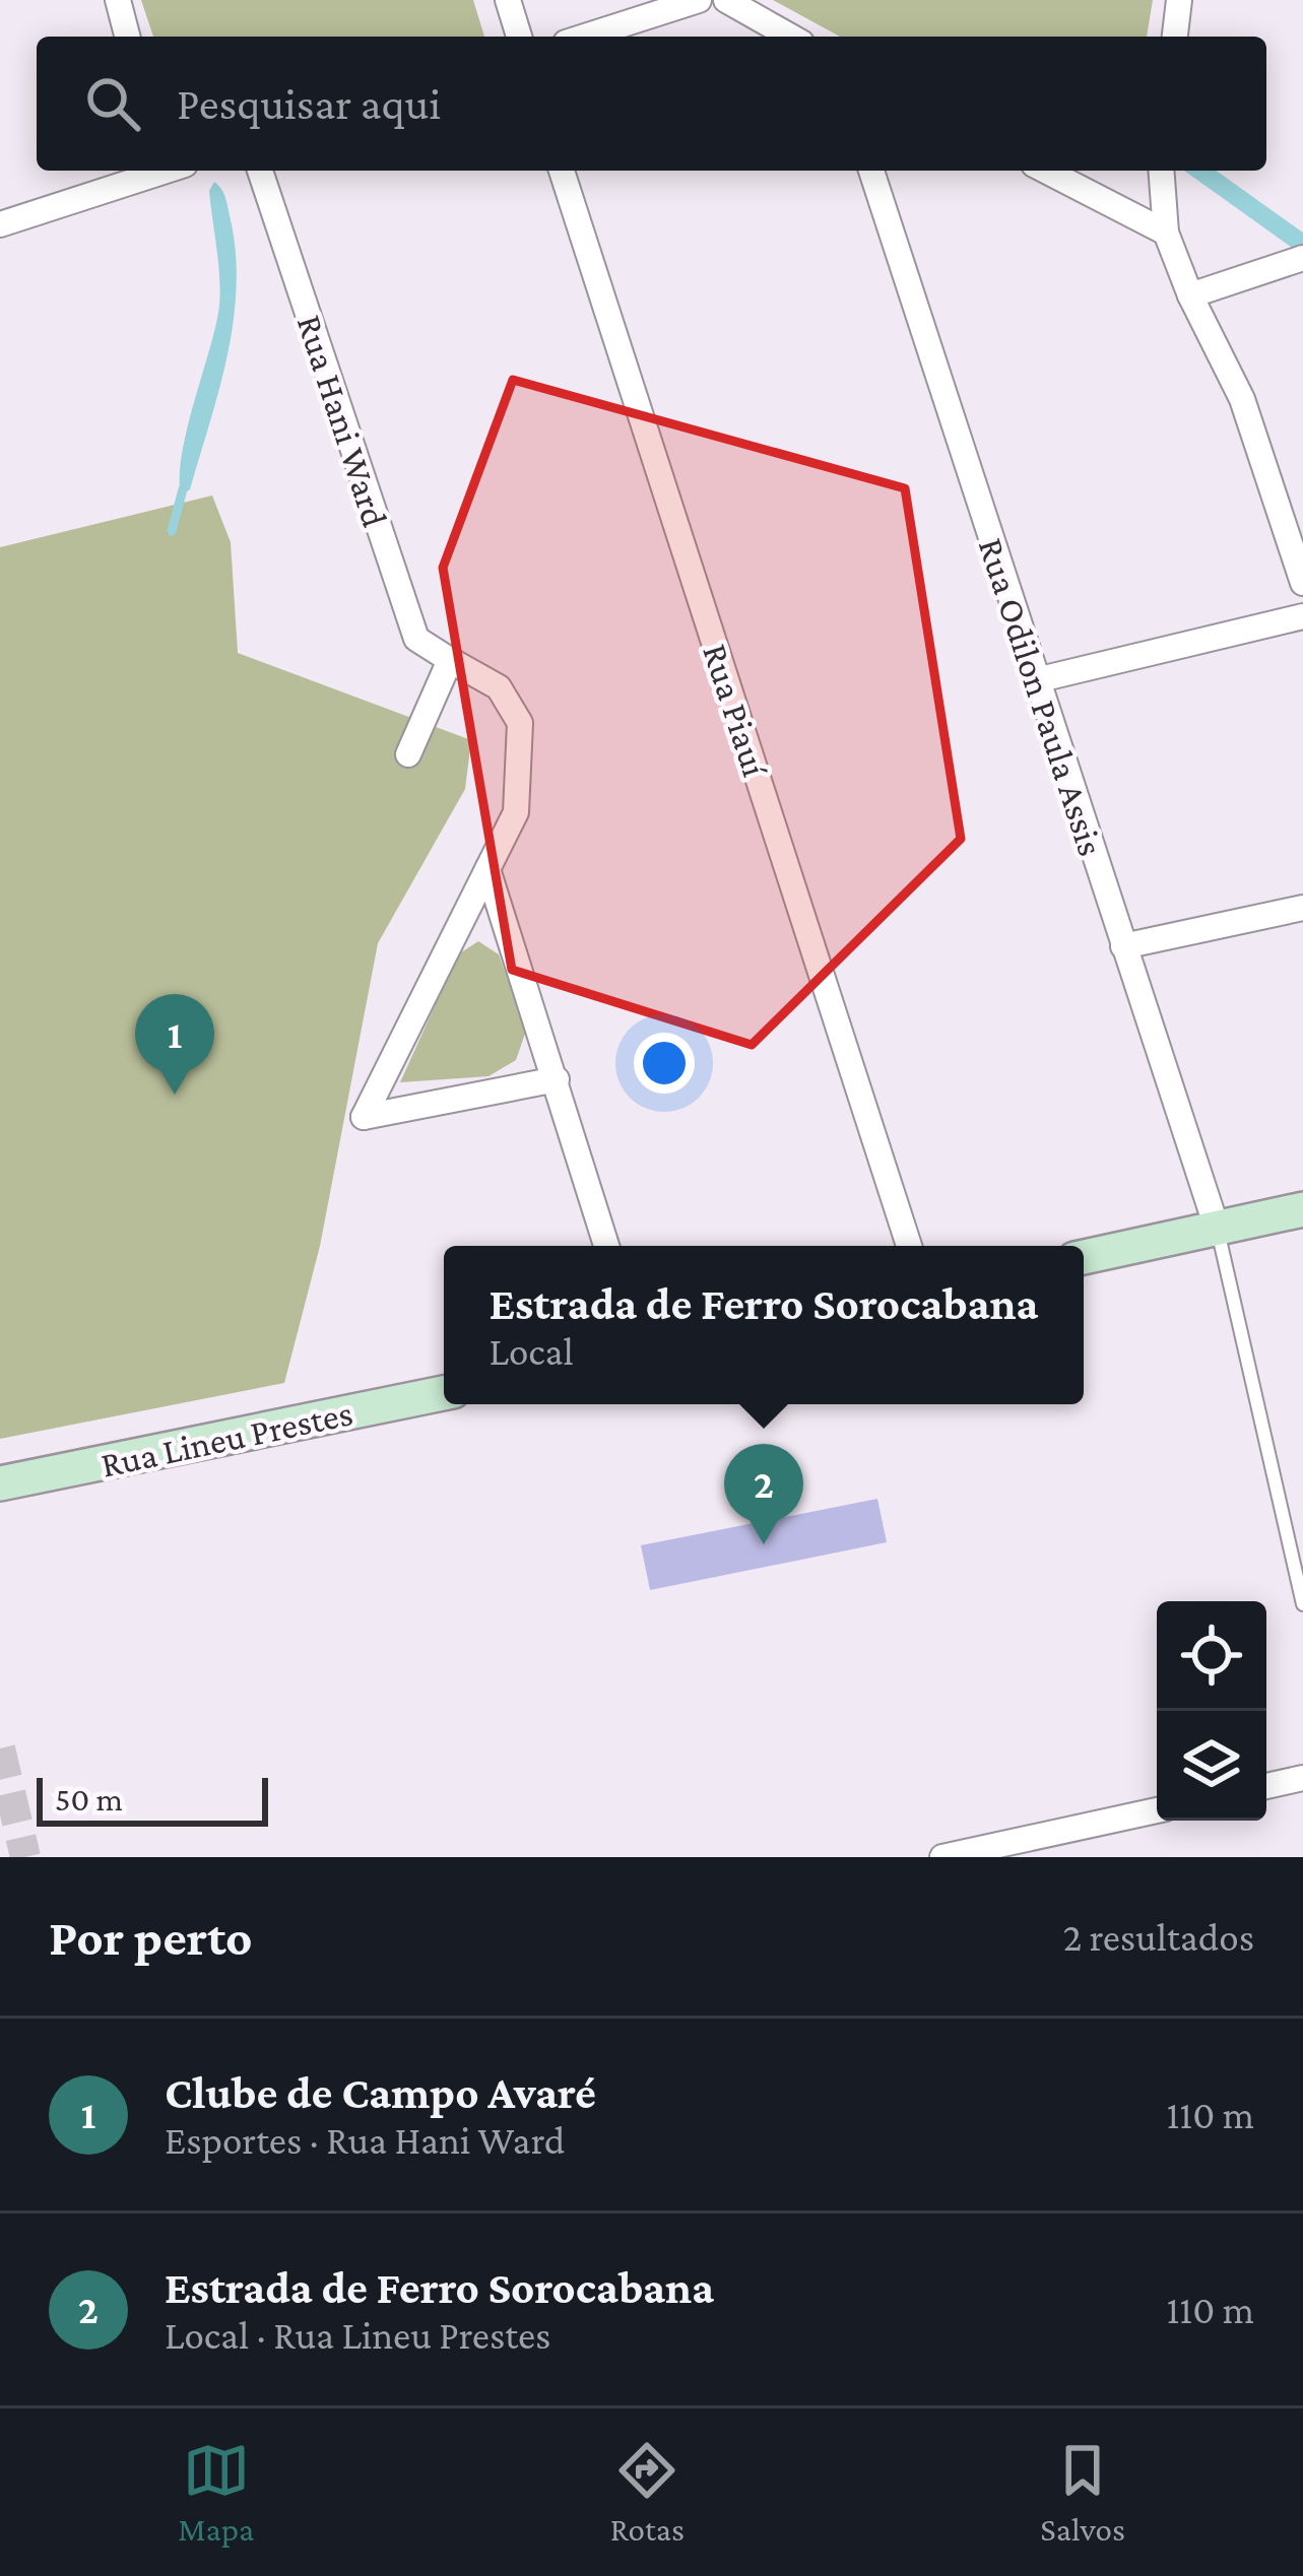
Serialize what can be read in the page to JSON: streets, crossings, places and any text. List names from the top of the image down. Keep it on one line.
{"streets":{"main road":["Rua Lineu Prestes"],"street":["Rua Hani Ward","Rua Odilon Paula Assis","Rua Piauí"]},"scale_bar":"50 m","page":{"search":"Pesquisar aqui","pins":["1","2"],"popup":["Estrada de Ferro Sorocabana","Local"],"scale":"50 m","heading":["Por perto","2 resultados"],"list":[{"mark":"1","name":"Clube de Campo Avaré","note":"Esportes · Rua Hani Ward","value":"110 m"},{"mark":"2","name":"Estrada de Ferro Sorocabana","note":"Local · Rua Lineu Prestes","value":"110 m"}],"nav":["Mapa","Rotas","Salvos"]}}
